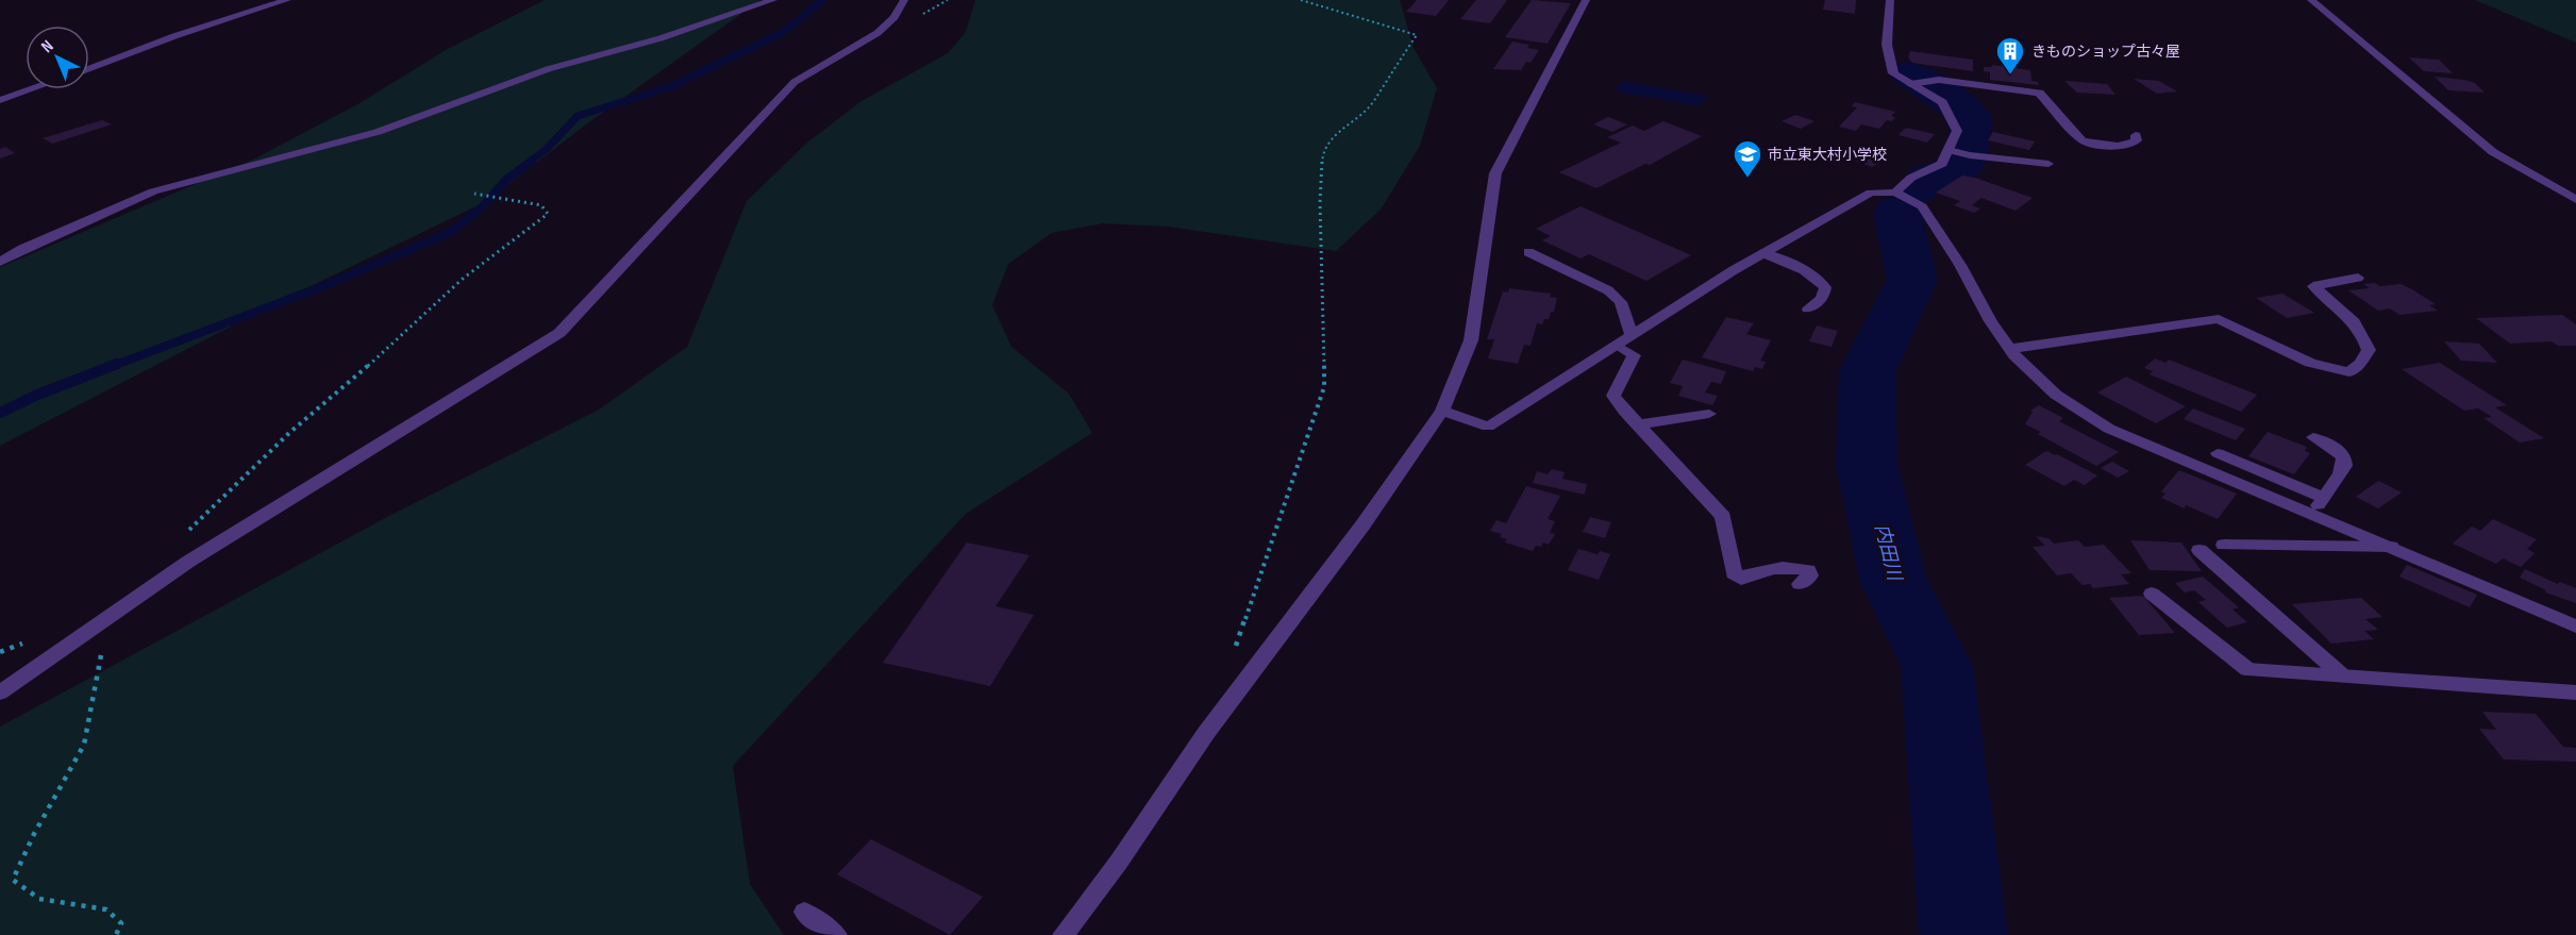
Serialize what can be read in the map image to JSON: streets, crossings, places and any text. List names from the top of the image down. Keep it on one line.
{"water":["内田川"],"places":{"building":["きものショップ古々屋"],"school or university":["市立東大村小学校"]},"north":"top left"}
